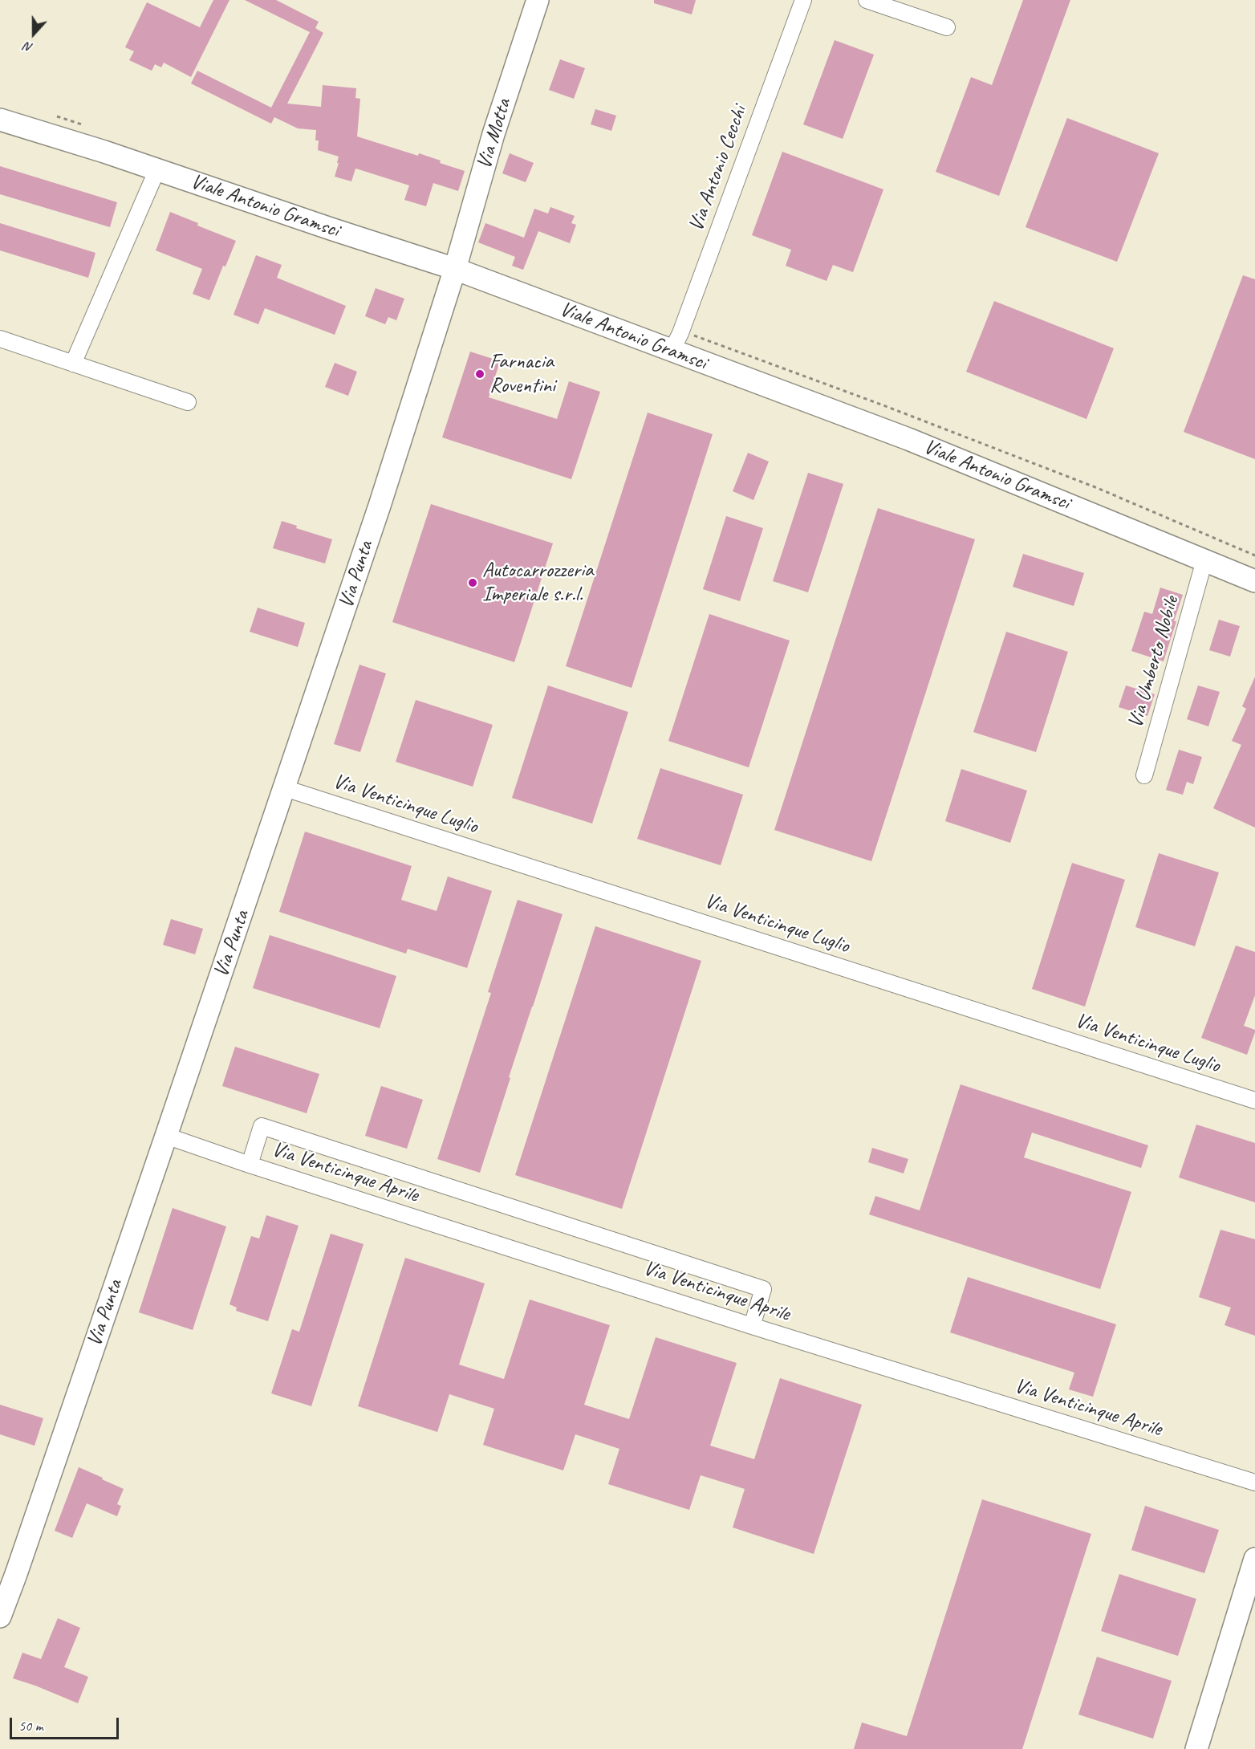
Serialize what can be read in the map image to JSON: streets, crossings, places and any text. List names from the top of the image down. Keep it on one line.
{"streets":{"street":["Via Motta","Via Antonio Cecchi","Viale Antonio Gramsci","Via Punta","Via Umberto Nobile","Via Venticinque Luglio","Via Venticinque Aprile"]},"crossings":[["Via Motta","Viale Antonio Gramsci"],["Via Motta","Via Punta"],["Via Antonio Cecchi","Viale Antonio Gramsci"],["Viale Antonio Gramsci","Via Punta"],["Viale Antonio Gramsci","Via Umberto Nobile"],["Via Punta","Via Venticinque Luglio"],["Via Punta","Via Venticinque Aprile"]],"places":["Farnacia Roventini","Autocarrozzeria Imperiale s.r.l."],"scale_bar":"50 m","north":"bottom"}
